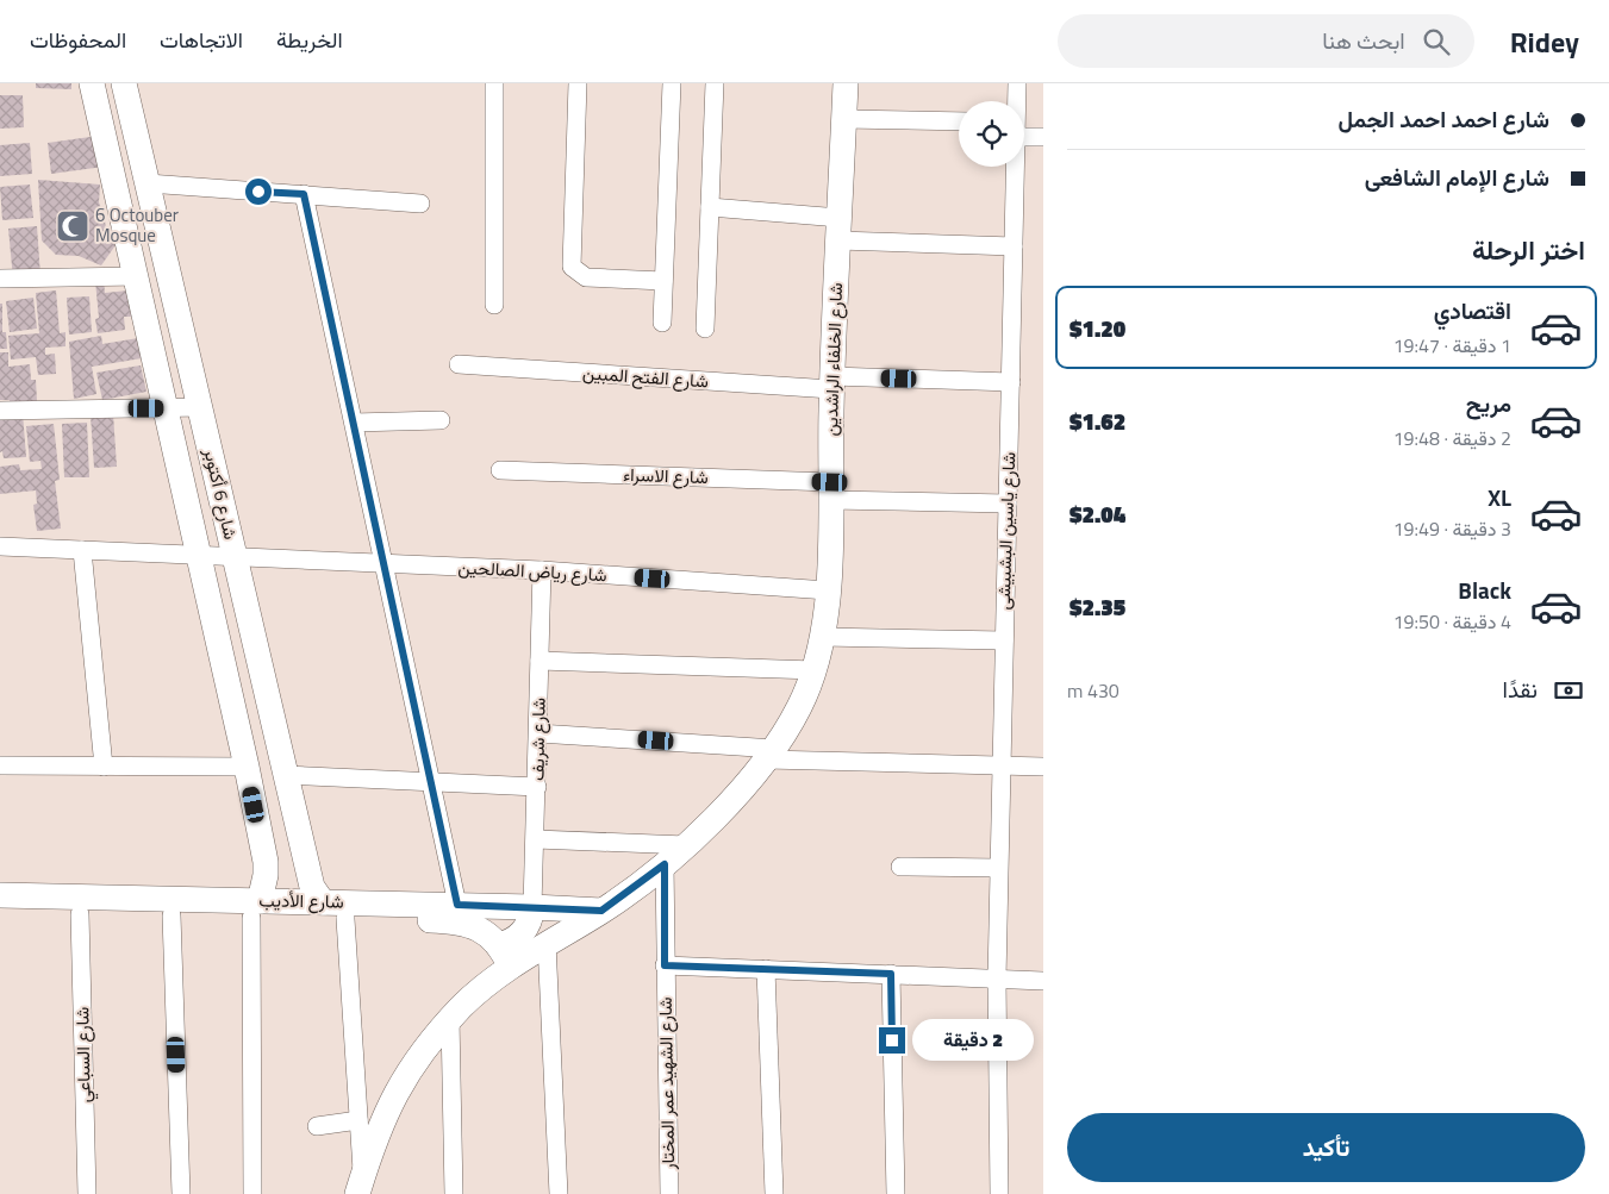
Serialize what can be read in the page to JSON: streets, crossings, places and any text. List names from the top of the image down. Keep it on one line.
{"streets":{"street":["شارع الخلفاء الراشدين","شارع الفتح المبين","شارع الاسراء","شارع 6 أكتوبر","شارع ياسين البشبيشى","شارع رياض الصالحين","شارع شريف","شارع الأديب","شارع السباعي","شارع الشهيد عمر المختار"]},"crossings":[["شارع الخلفاء الراشدين","شارع الفتح المبين"],["شارع الخلفاء الراشدين","شارع الاسراء"],["شارع الخلفاء الراشدين","شارع رياض الصالحين"],["شارع الخلفاء الراشدين","شارع الأديب"],["شارع الخلفاء الراشدين","شارع الشهيد عمر المختار"],["شارع الفتح المبين","شارع ياسين البشبيشى"],["شارع الاسراء","شارع ياسين البشبيشى"],["شارع 6 أكتوبر","شارع رياض الصالحين"],["شارع 6 أكتوبر","شارع الأديب"],["شارع رياض الصالحين","شارع شريف"],["شارع شريف","شارع الأديب"],["شارع الأديب","شارع السباعي"]],"places":{"mosque":["6 Octouber Mosque"]},"page":{"header":"Ridey","search":"ابحث هنا","nav":["الخريطة","الاتجاهات","المحفوظات"],"banner":["شارع احمد احمد الجمل","شارع الإمام الشافعى"],"heading":"اختر الرحلة","list":[{"name":"اقتصادي","note":"1 دقيقة · 19:47","value":"$1.20"},{"name":"مريح","note":"2 دقيقة · 19:48","value":"$1.62"},{"name":"XL","note":"3 دقيقة · 19:49","value":"$2.04"},{"name":"Black","note":"4 دقيقة · 19:50","value":"$2.35"}],"pay":["نقدًا","430 m"],"bubble":"2 دقيقة","buttons":"تأكيد"}}
